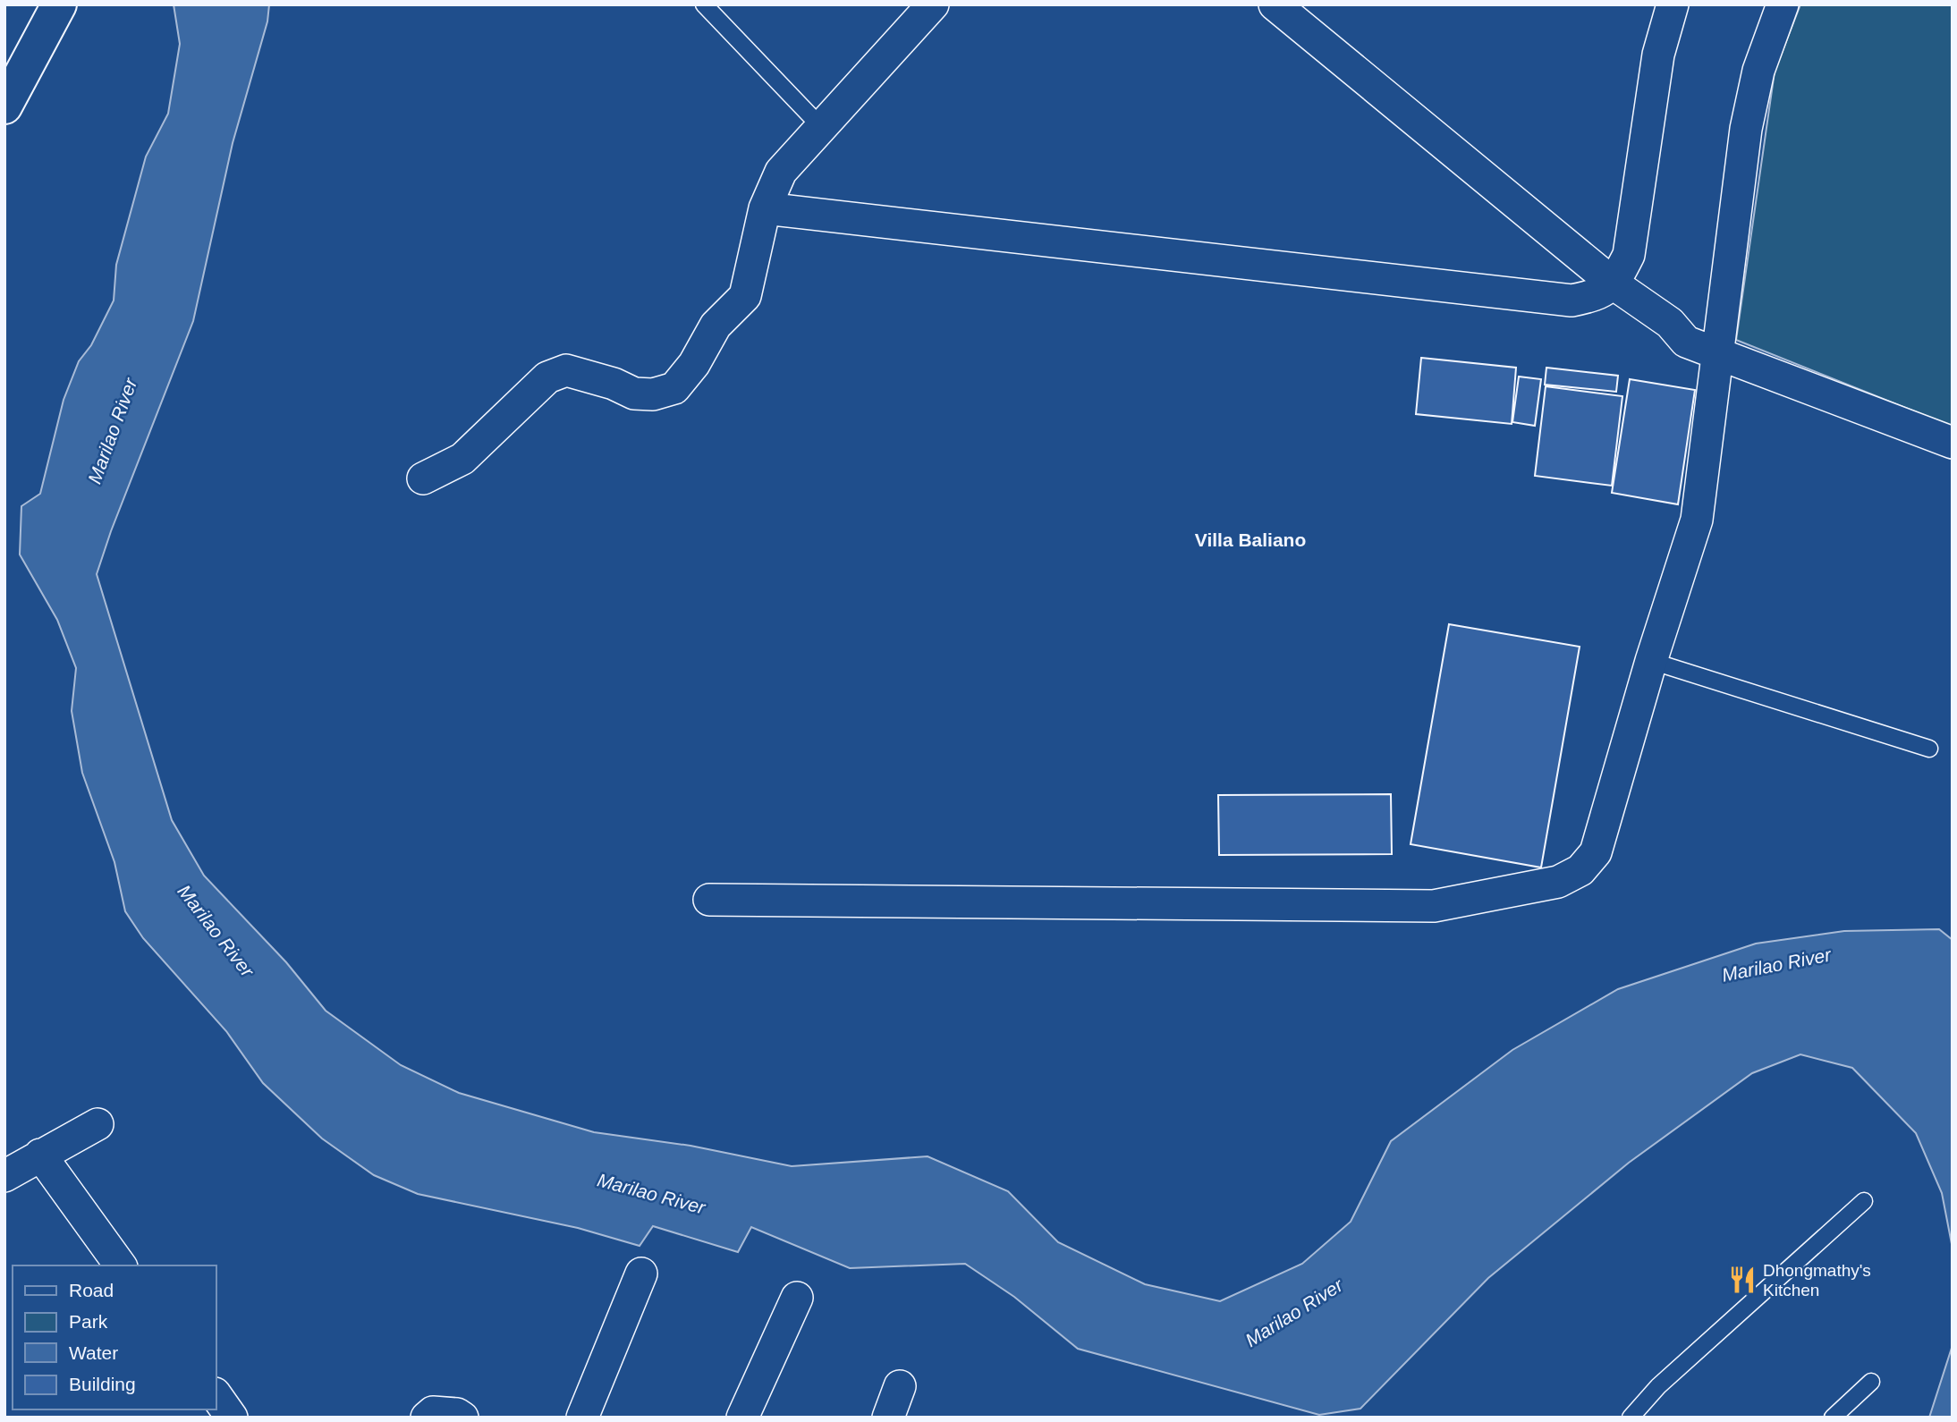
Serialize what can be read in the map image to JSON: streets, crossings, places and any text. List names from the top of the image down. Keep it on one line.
{"districts":["Villa Baliano"],"water":["Marilao River"],"places":{"restaurant":["Dhongmathy's Kitchen"]},"legend":["Road","Park","Water","Building"]}
